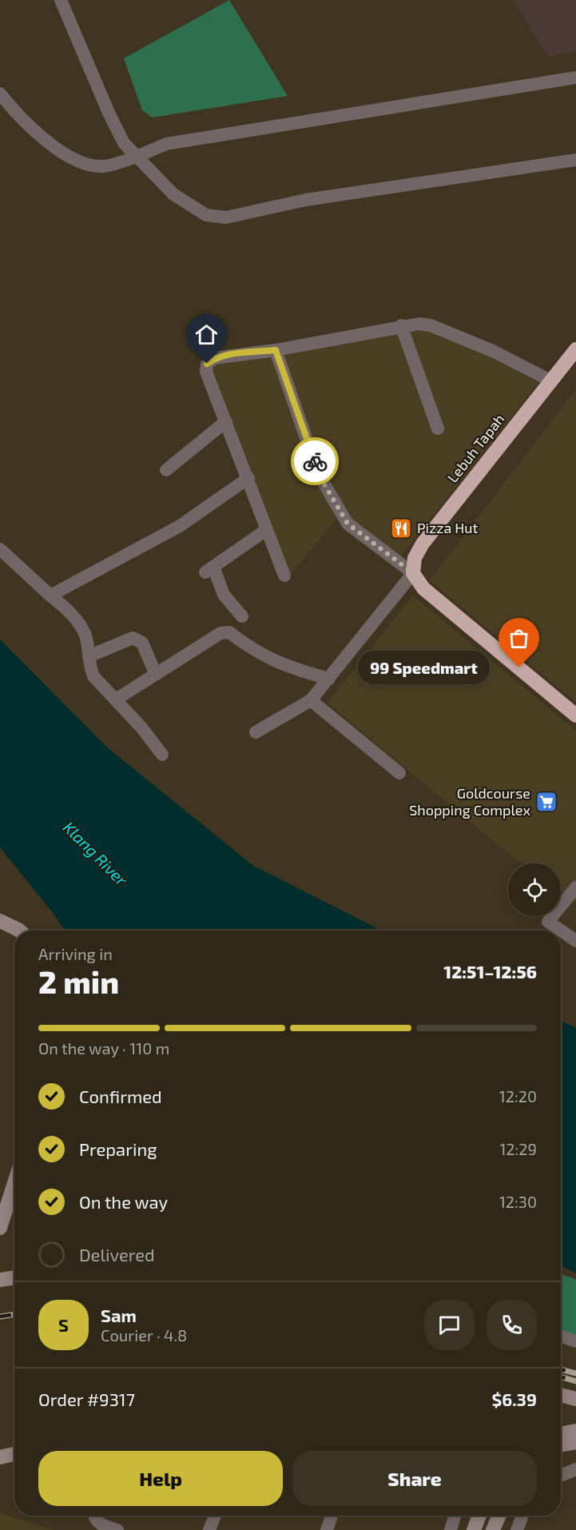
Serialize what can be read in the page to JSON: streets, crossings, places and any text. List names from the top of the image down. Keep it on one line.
{"streets":{"highway":["Lebuh Tapah"]},"water":["Klang River"],"places":{"restaurant":["Pizza Hut"],"other":["99 Speedmart"],"supermarket":["Goldcourse Shopping Complex"]},"page":{"bubble":"99 Speedmart","heading":["2 min","Arriving in","12:51–12:56"],"panel":["Sam","Courier · 4.8","Order #9317","$6.39"],"bar":"On the way · 110 m","list":[["Confirmed","12:20"],["Preparing","12:29"],["On the way","12:30"],"Delivered"],"round":"S","buttons":["Help","Share"]}}
